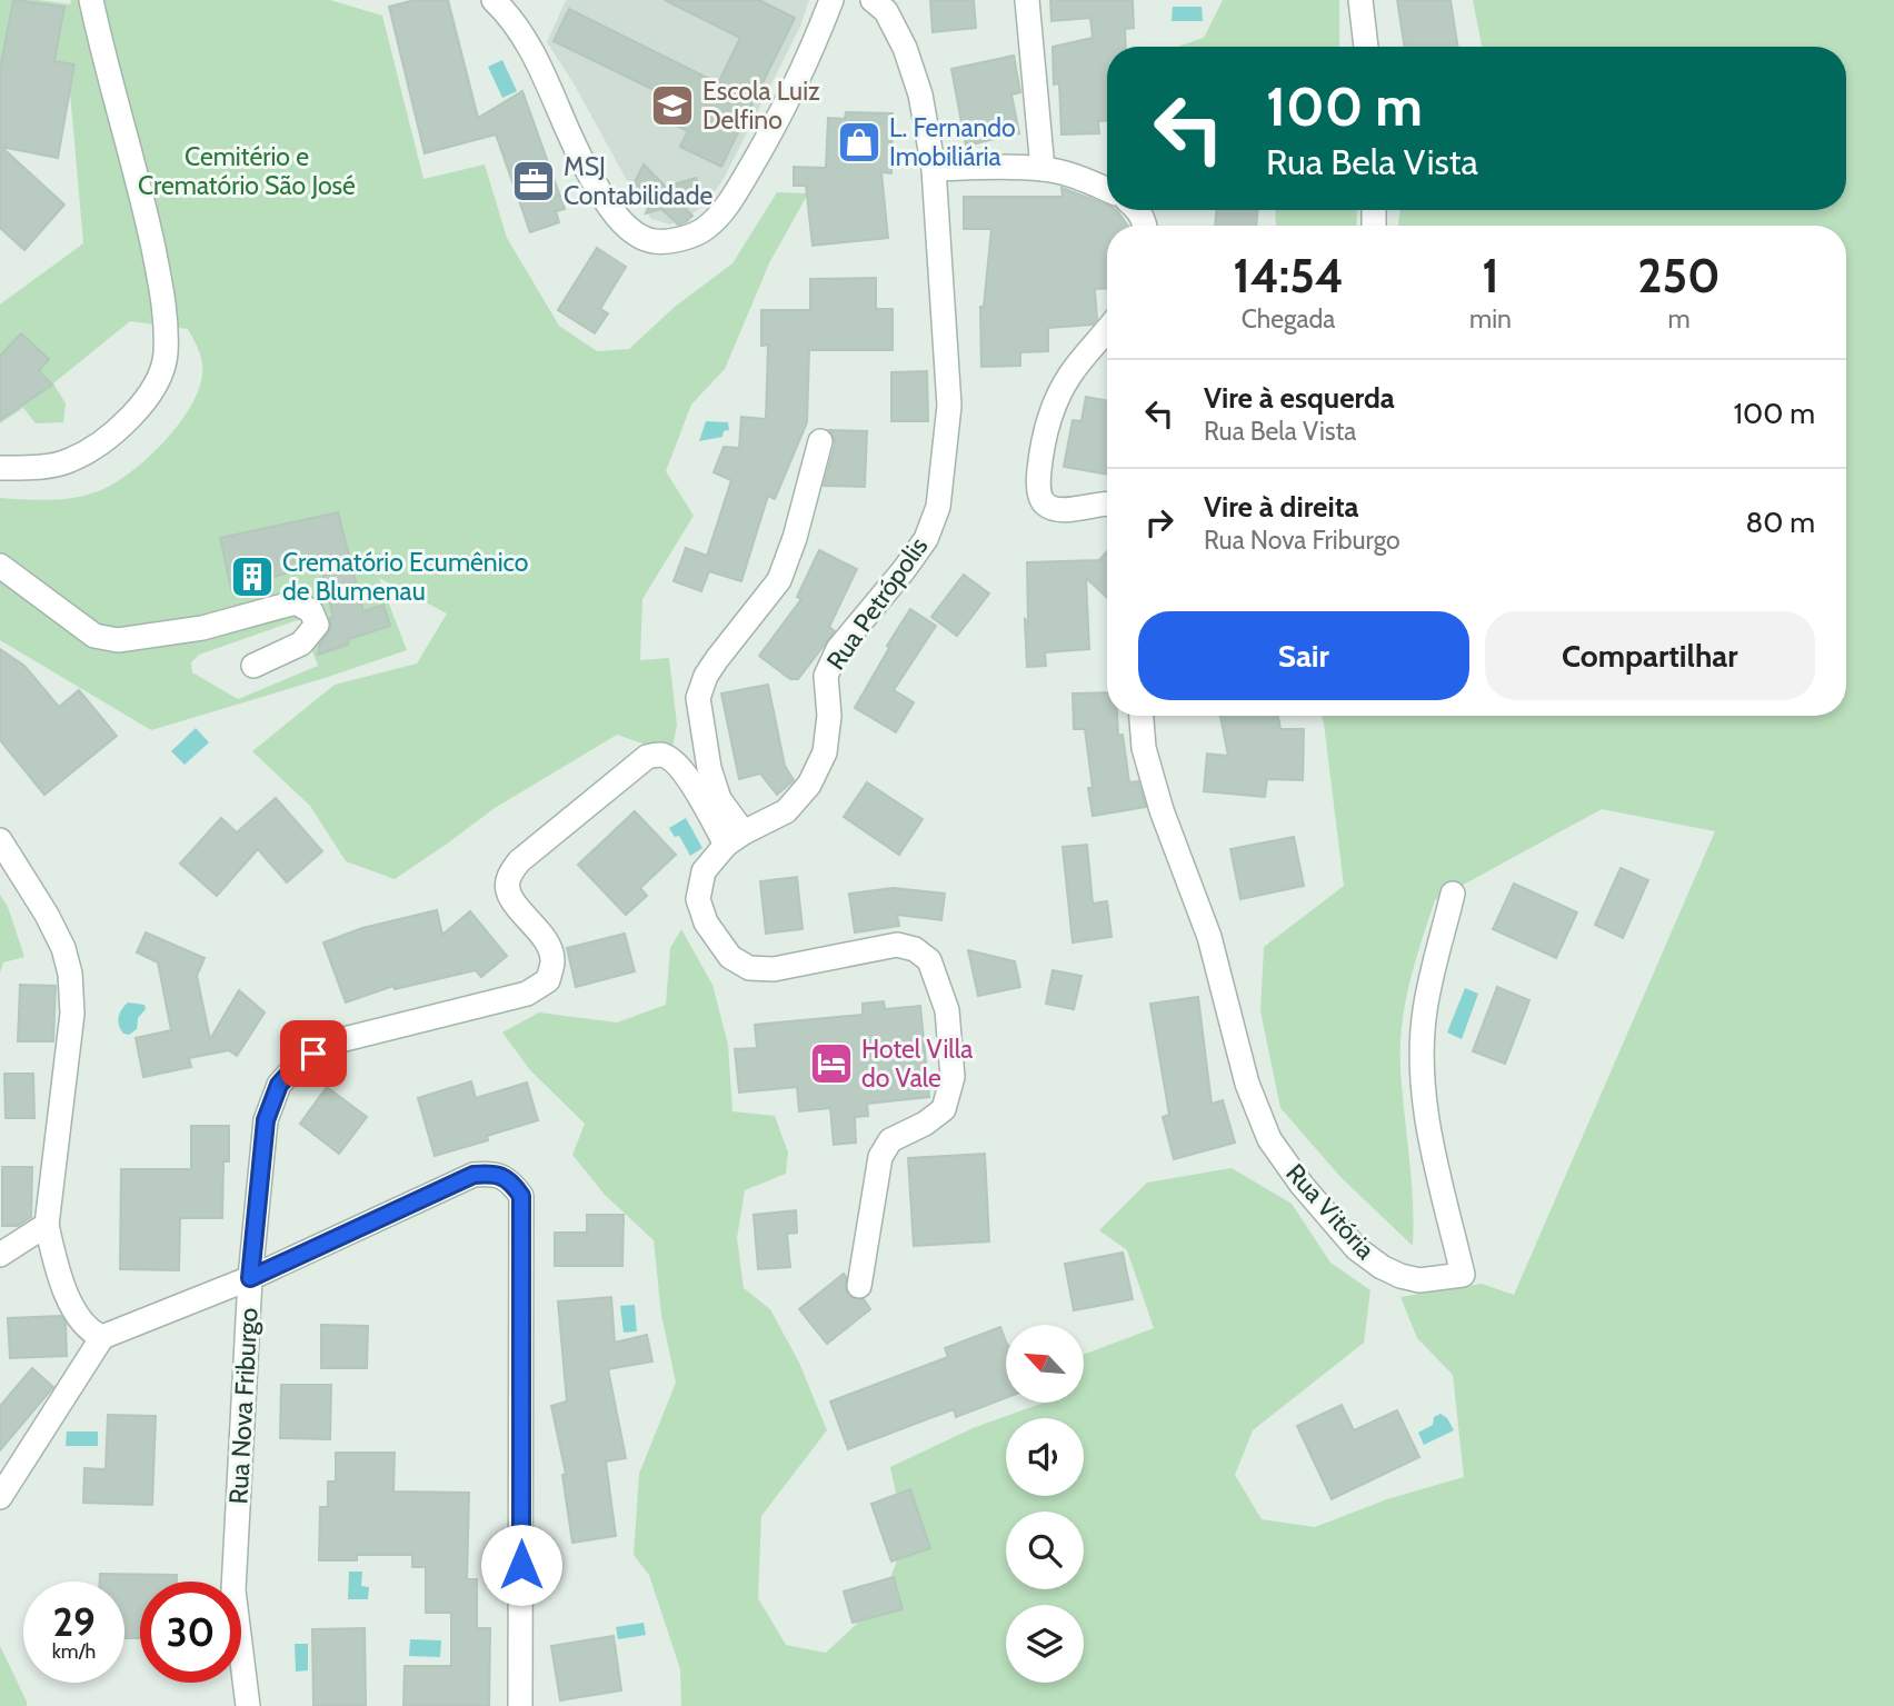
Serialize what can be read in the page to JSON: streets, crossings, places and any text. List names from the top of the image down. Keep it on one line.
{"streets":{"street":["Rua Petrópolis","Rua Vitória","Rua Nova Friburgo"]},"crossings":[["Rua Petrópolis","Rua Nova Friburgo"]],"parks":["Cemitério e Crematório São José"],"places":{"school or university":["Escola Luiz Delfino"],"shop":["L. Fernando Imobiliária"],"office":["MSJ Contabilidade"],"building":["Crematório Ecumênico de Blumenau"],"hotel":["Hotel Villa do Vale"]},"north":"top left","page":{"turn":["100 m","Rua Bela Vista"],"eta":["14:54","Chegada","1","min","250","m"],"list":[{"name":"Vire à esquerda","note":"Rua Bela Vista","value":"100 m"},{"name":"Vire à direita","note":"Rua Nova Friburgo","value":"80 m"}],"buttons":["Sair","Compartilhar"],"speed":"29 km/h","limit":"30"}}
